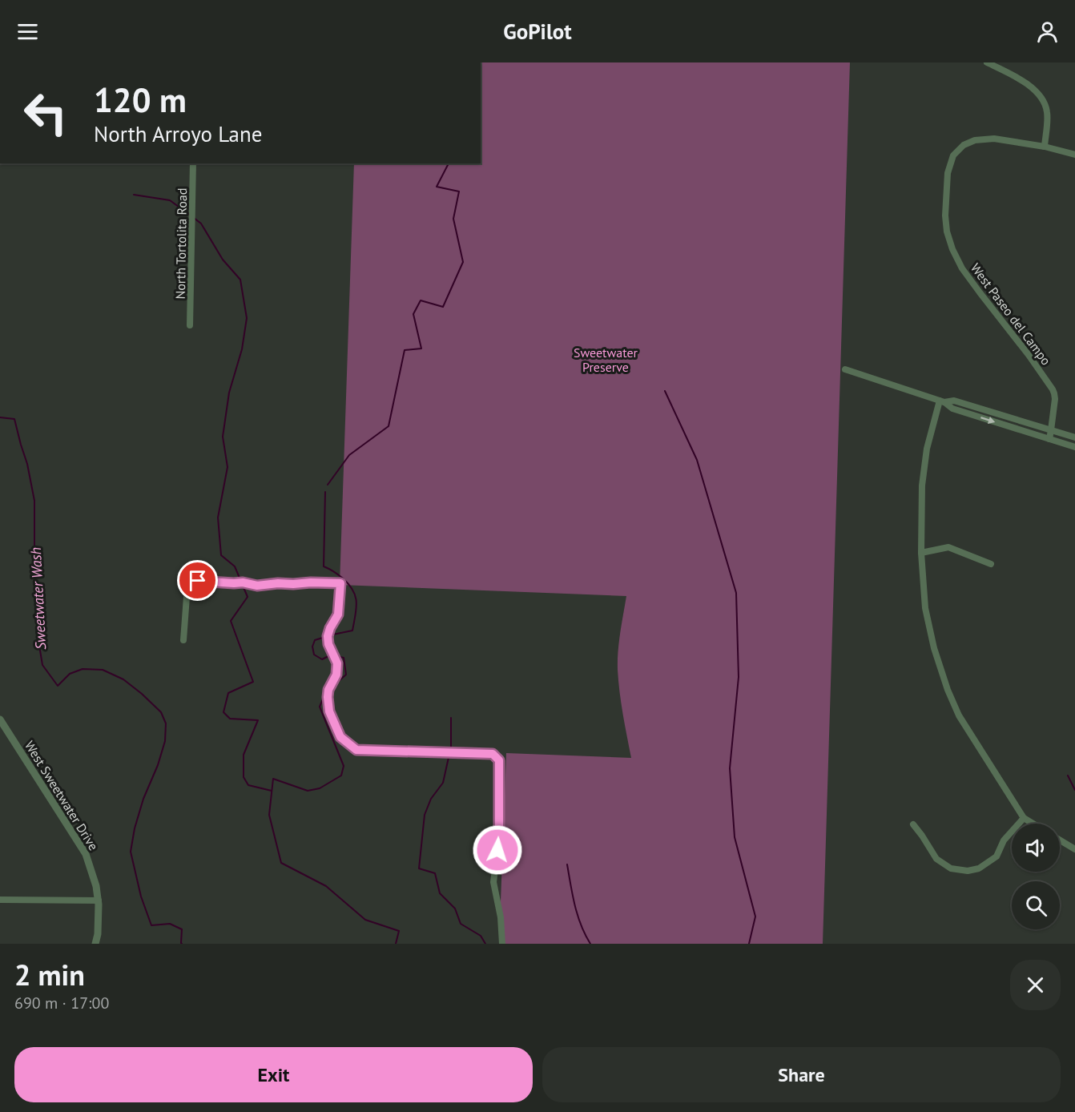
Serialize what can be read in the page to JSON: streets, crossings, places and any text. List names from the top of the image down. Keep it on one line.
{"streets":{"street":["North Tortolita Road","West Paseo del Campo","West Sweetwater Drive"]},"water":["Sweetwater Wash"],"parks":["Sweetwater Preserve"],"page":{"header":"GoPilot","turn":["120 m","North Arroyo Lane"],"heading":["2 min","690 m · 17:00"],"buttons":["Exit","Share"]}}
